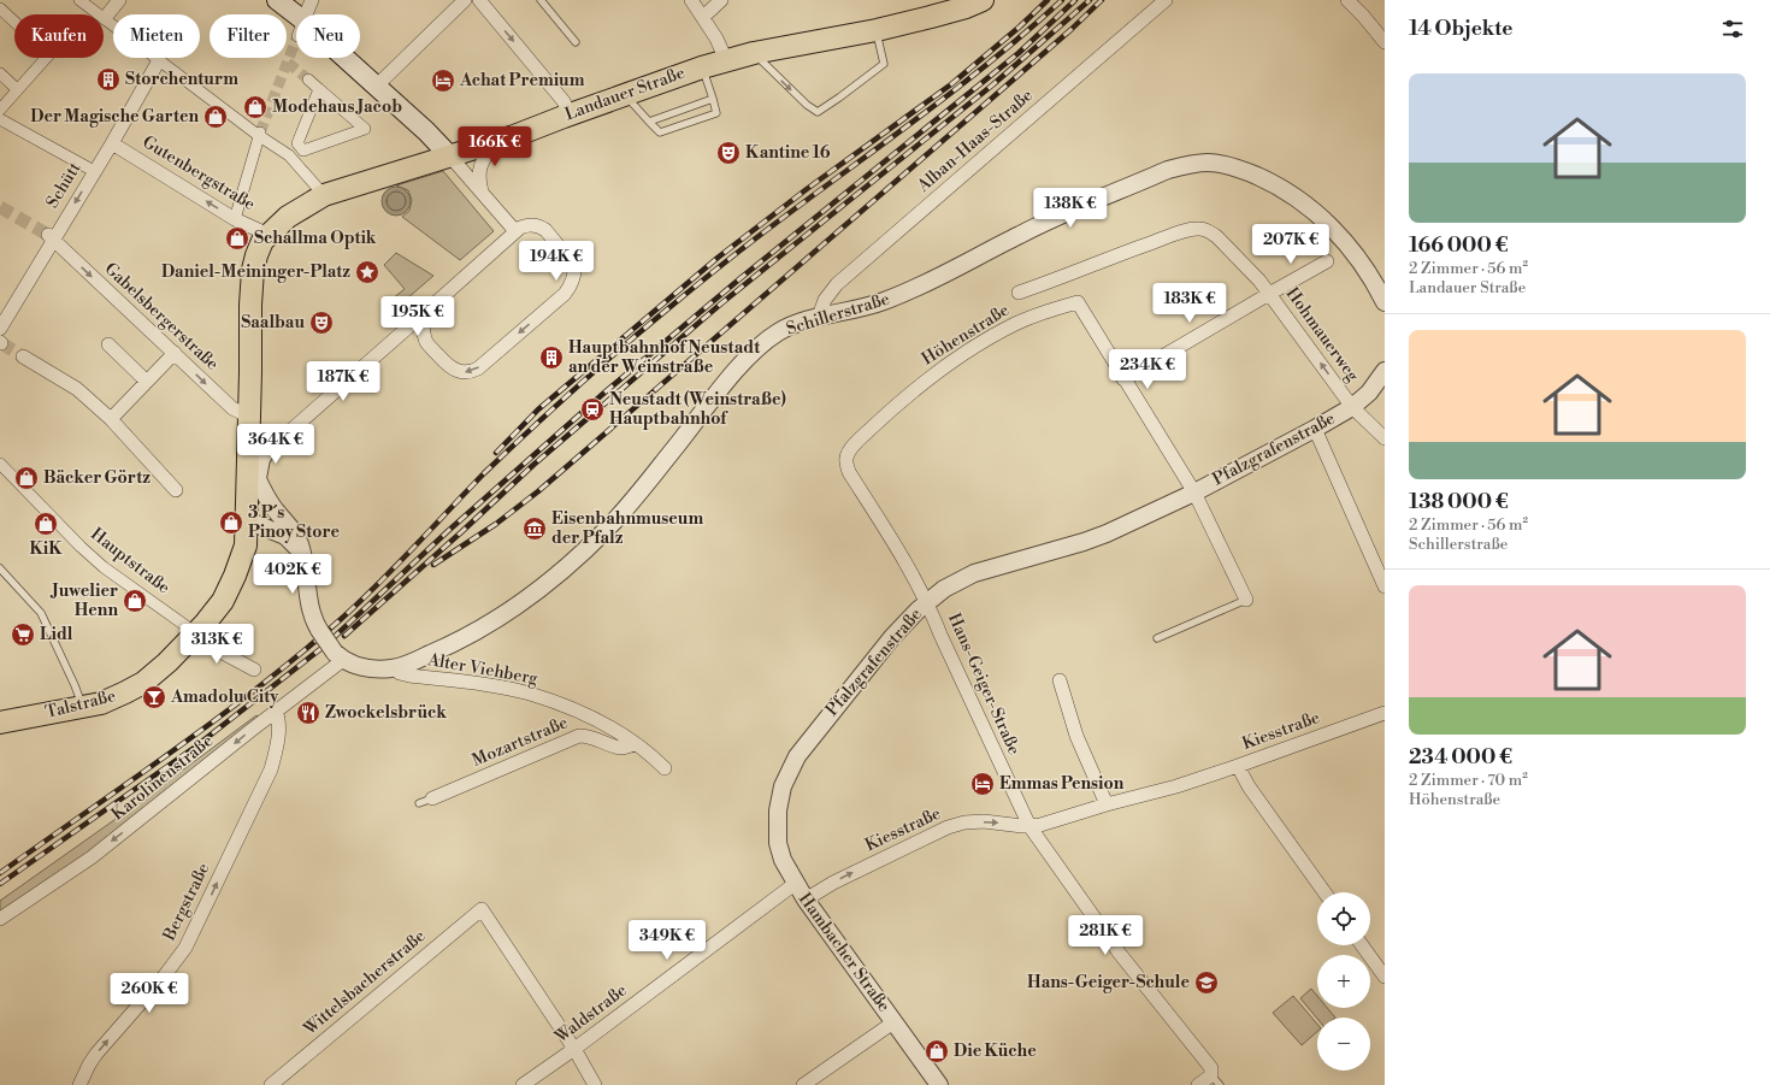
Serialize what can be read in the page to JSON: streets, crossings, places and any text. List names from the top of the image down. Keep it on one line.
{"streets":{"main road":["Landauer Straße","Talstraße"],"street":["Alban-Haas-Straße","Gutenbergstraße","Schütt","Schillerstraße","Gabelsbergerstraße","Höhenstraße","Hohmauerweg","Pfalzgrafenstraße","Hauptstraße","Alter Viehberg","Hans-Geiger-Straße","Kiesstraße","Mozartstraße","Karolinenstraße","Bergstraße","Hambacher Straße","Wittelsbacherstraße","Waldstraße"]},"crossings":[["Landauer Straße","Gutenbergstraße"],["Landauer Straße","Gabelsbergerstraße"],["Landauer Straße","Hauptstraße"],["Landauer Straße","Talstraße"],["Alban-Haas-Straße","Schillerstraße"],["Gutenbergstraße","Schütt"],["Schütt","Gabelsbergerstraße"],["Schillerstraße","Alter Viehberg"],["Schillerstraße","Karolinenstraße"],["Höhenstraße","Pfalzgrafenstraße"],["Höhenstraße","Hans-Geiger-Straße"],["Hohmauerweg","Pfalzgrafenstraße"],["Pfalzgrafenstraße","Hans-Geiger-Straße"],["Pfalzgrafenstraße","Hambacher Straße"],["Pfalzgrafenstraße","Waldstraße"],["Hauptstraße","Talstraße"],["Alter Viehberg","Mozartstraße"],["Hans-Geiger-Straße","Kiesstraße"],["Kiesstraße","Hambacher Straße"],["Karolinenstraße","Bergstraße"],["Hambacher Straße","Waldstraße"],["Wittelsbacherstraße","Waldstraße"]],"one_way":["Kiesstraße","Karolinenstraße","Bergstraße"],"places":{"building":["Storchenturm","Hauptbahnhof Neustadt an der Weinstraße"],"hotel":["Achat Premium","Emmas Pension"],"shop":["Modehaus Jacob","Der Magische Garten","Schallma Optik","Bäcker Görtz","3 P´s Pinoy Store","KiK","Juwelier Henn","Die Küche"],"theatre":["Kantine 16","Saalbau"],"place":["Daniel-Meininger-Platz"],"station":["Neustadt (Weinstraße) Hauptbahnhof"],"museum":["Eisenbahnmuseum der Pfalz"],"supermarket":["Lidl"],"bar":["Amadolu City"],"restaurant":["Zwockelsbrück"],"school or university":["Hans-Geiger-Schule"]},"page":{"heading":"14 Objekte","chip":["Kaufen","Mieten","Filter","Neu"],"list":[{"name":"166 000 €","note":"2 Zimmer · 56 m² · Landauer Straße"},{"name":"138 000 €","note":"2 Zimmer · 56 m² · Schillerstraße"},{"name":"234 000 €","note":"2 Zimmer · 70 m² · Höhenstraße"}],"price":["166K €","138K €","207K €","194K €","183K €","195K €","234K €","187K €","364K €","402K €","313K €","281K €","349K €","260K €"],"map_buttons":["+","−"]}}
